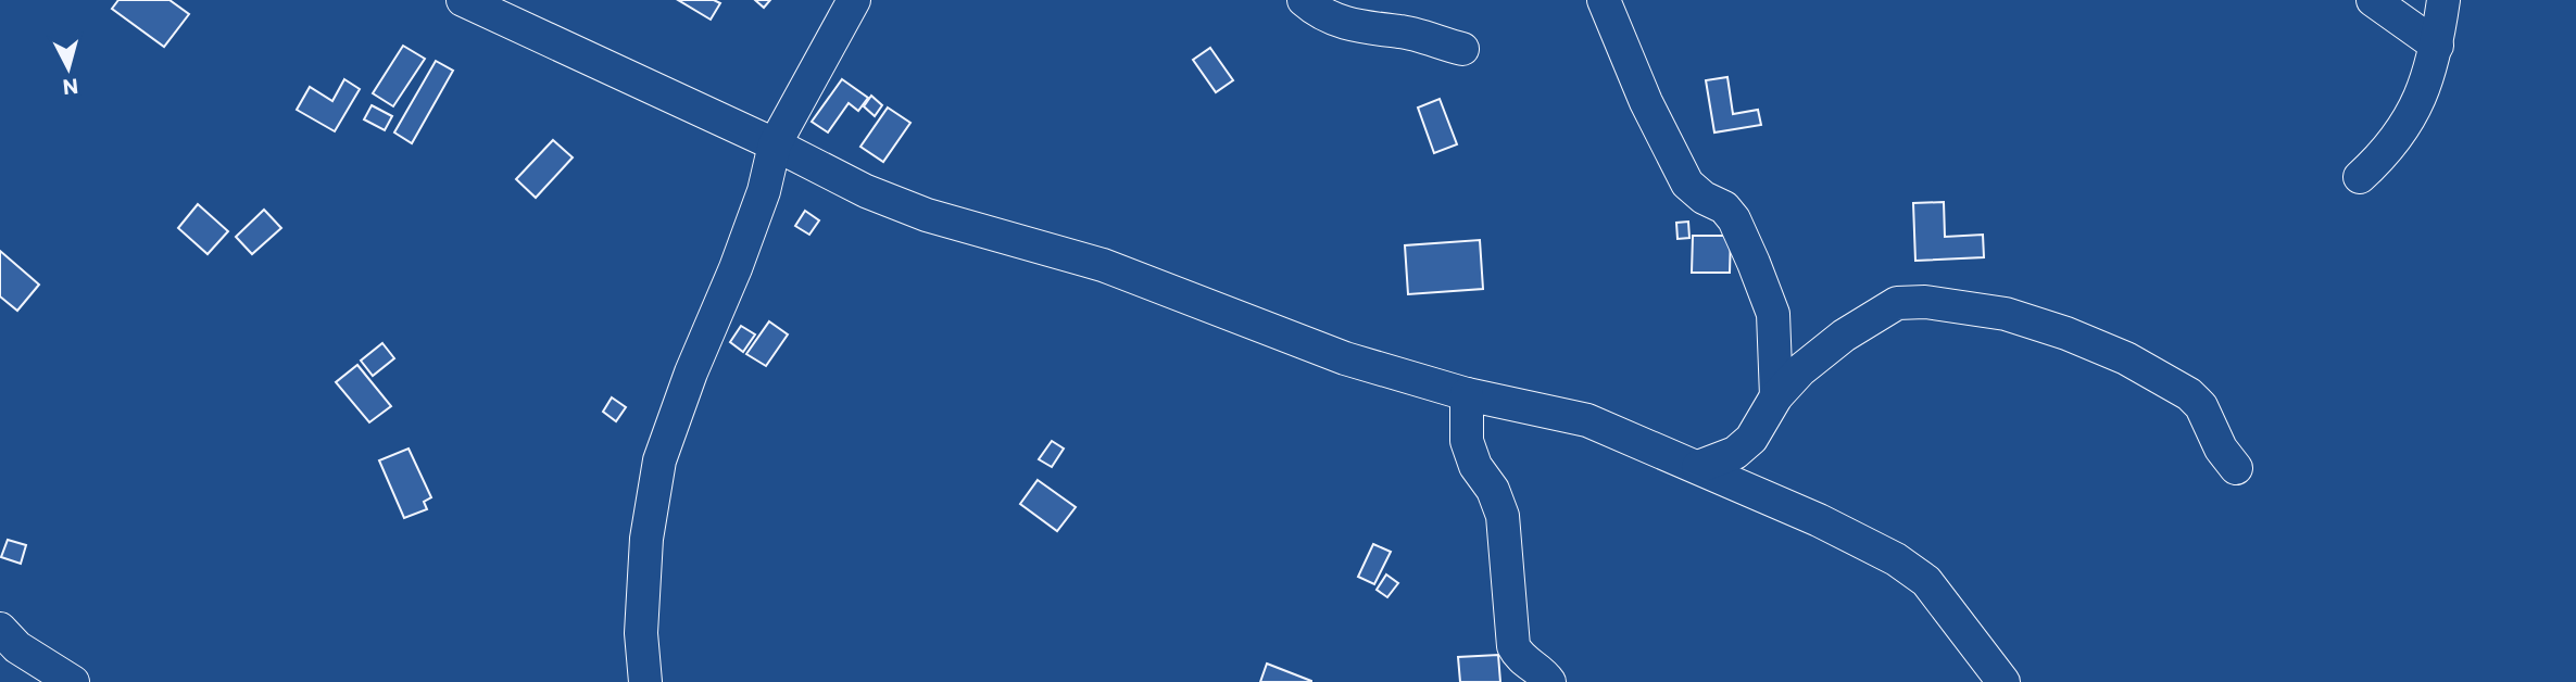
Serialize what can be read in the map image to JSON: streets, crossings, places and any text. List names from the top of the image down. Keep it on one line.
{"north":"bottom"}
